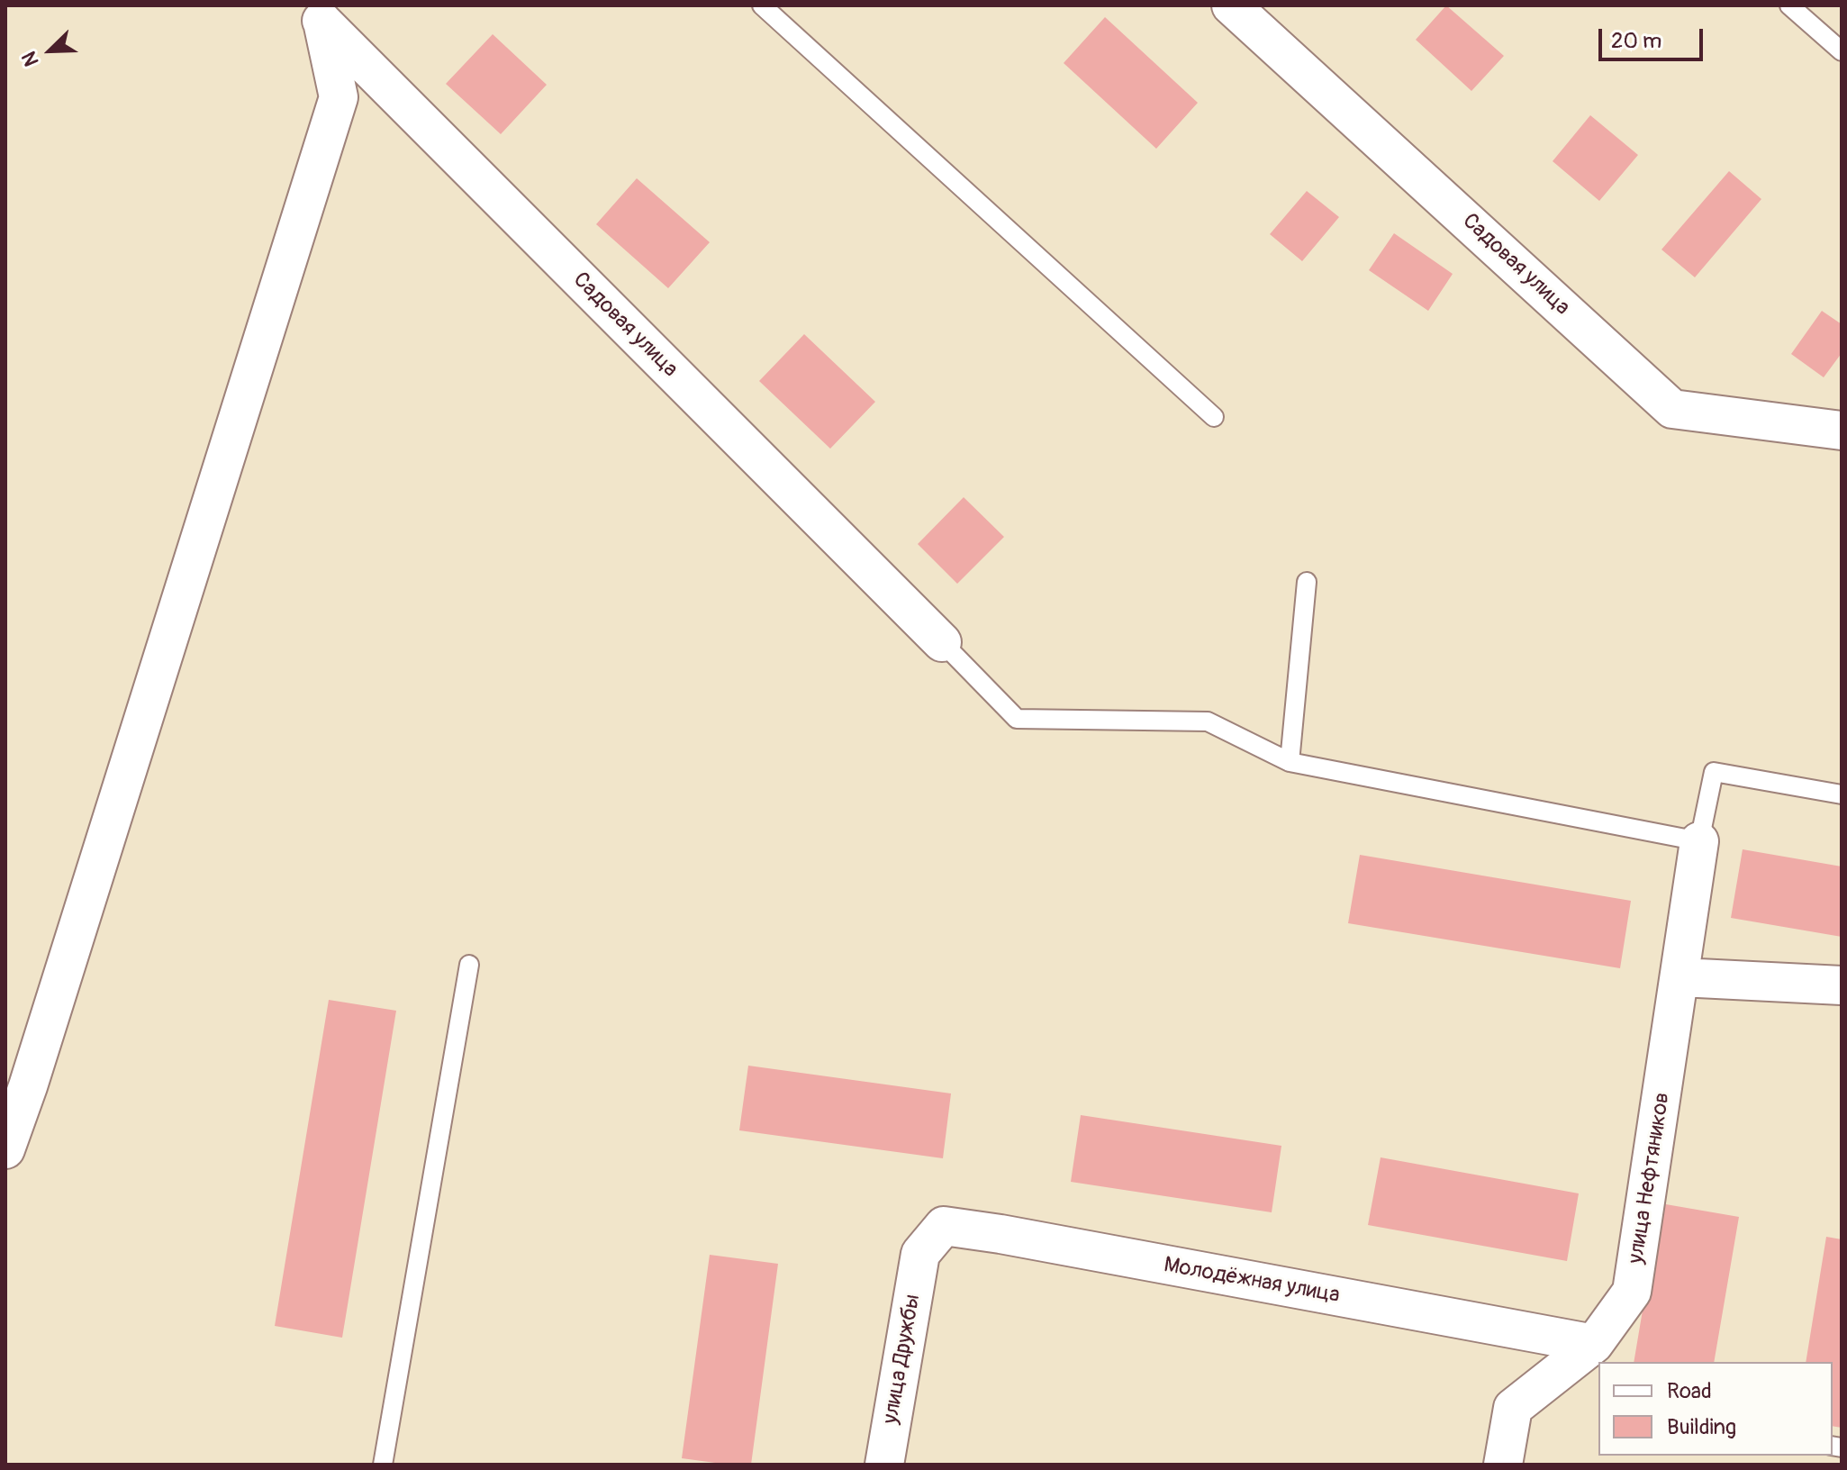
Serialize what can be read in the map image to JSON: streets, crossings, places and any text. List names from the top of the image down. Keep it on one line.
{"streets":{"street":["Садовая улица","улица Нефтяников","Молодёжная улица","улица Дружбы"]},"crossings":[["улица Нефтяников","Молодёжная улица"],["Молодёжная улица","улица Дружбы"]],"legend":["Road","Building"],"scale_bar":"20 m","north":"bottom left"}
